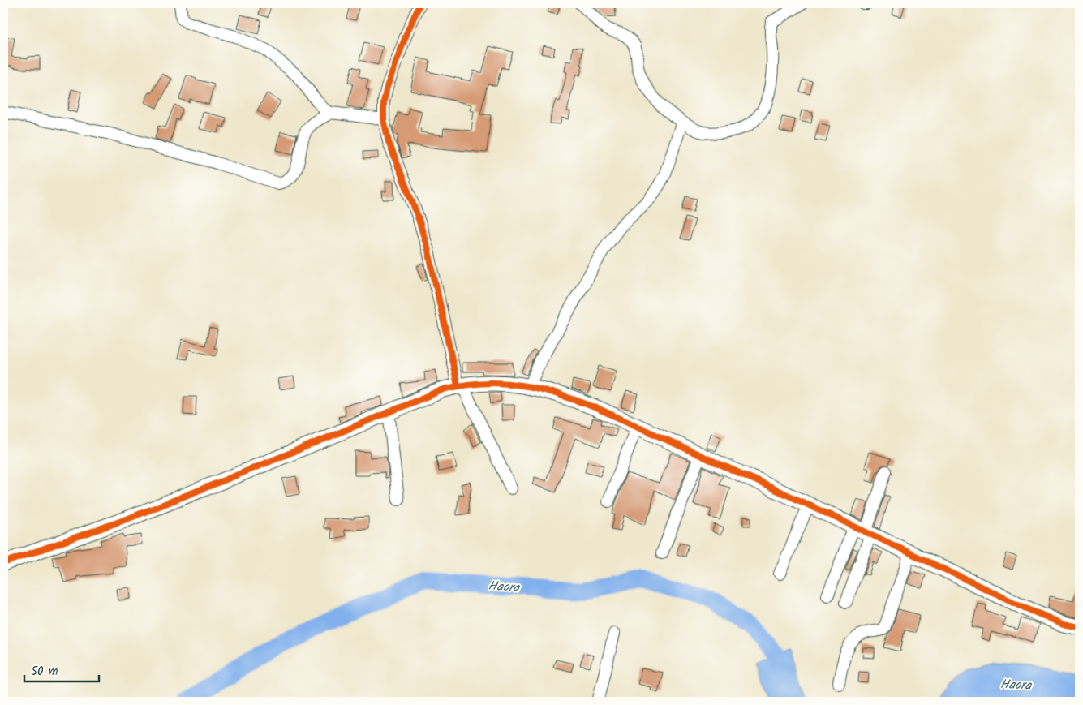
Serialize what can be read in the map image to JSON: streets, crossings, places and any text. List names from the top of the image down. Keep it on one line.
{"water":["Haora"],"scale_bar":"50 m"}
